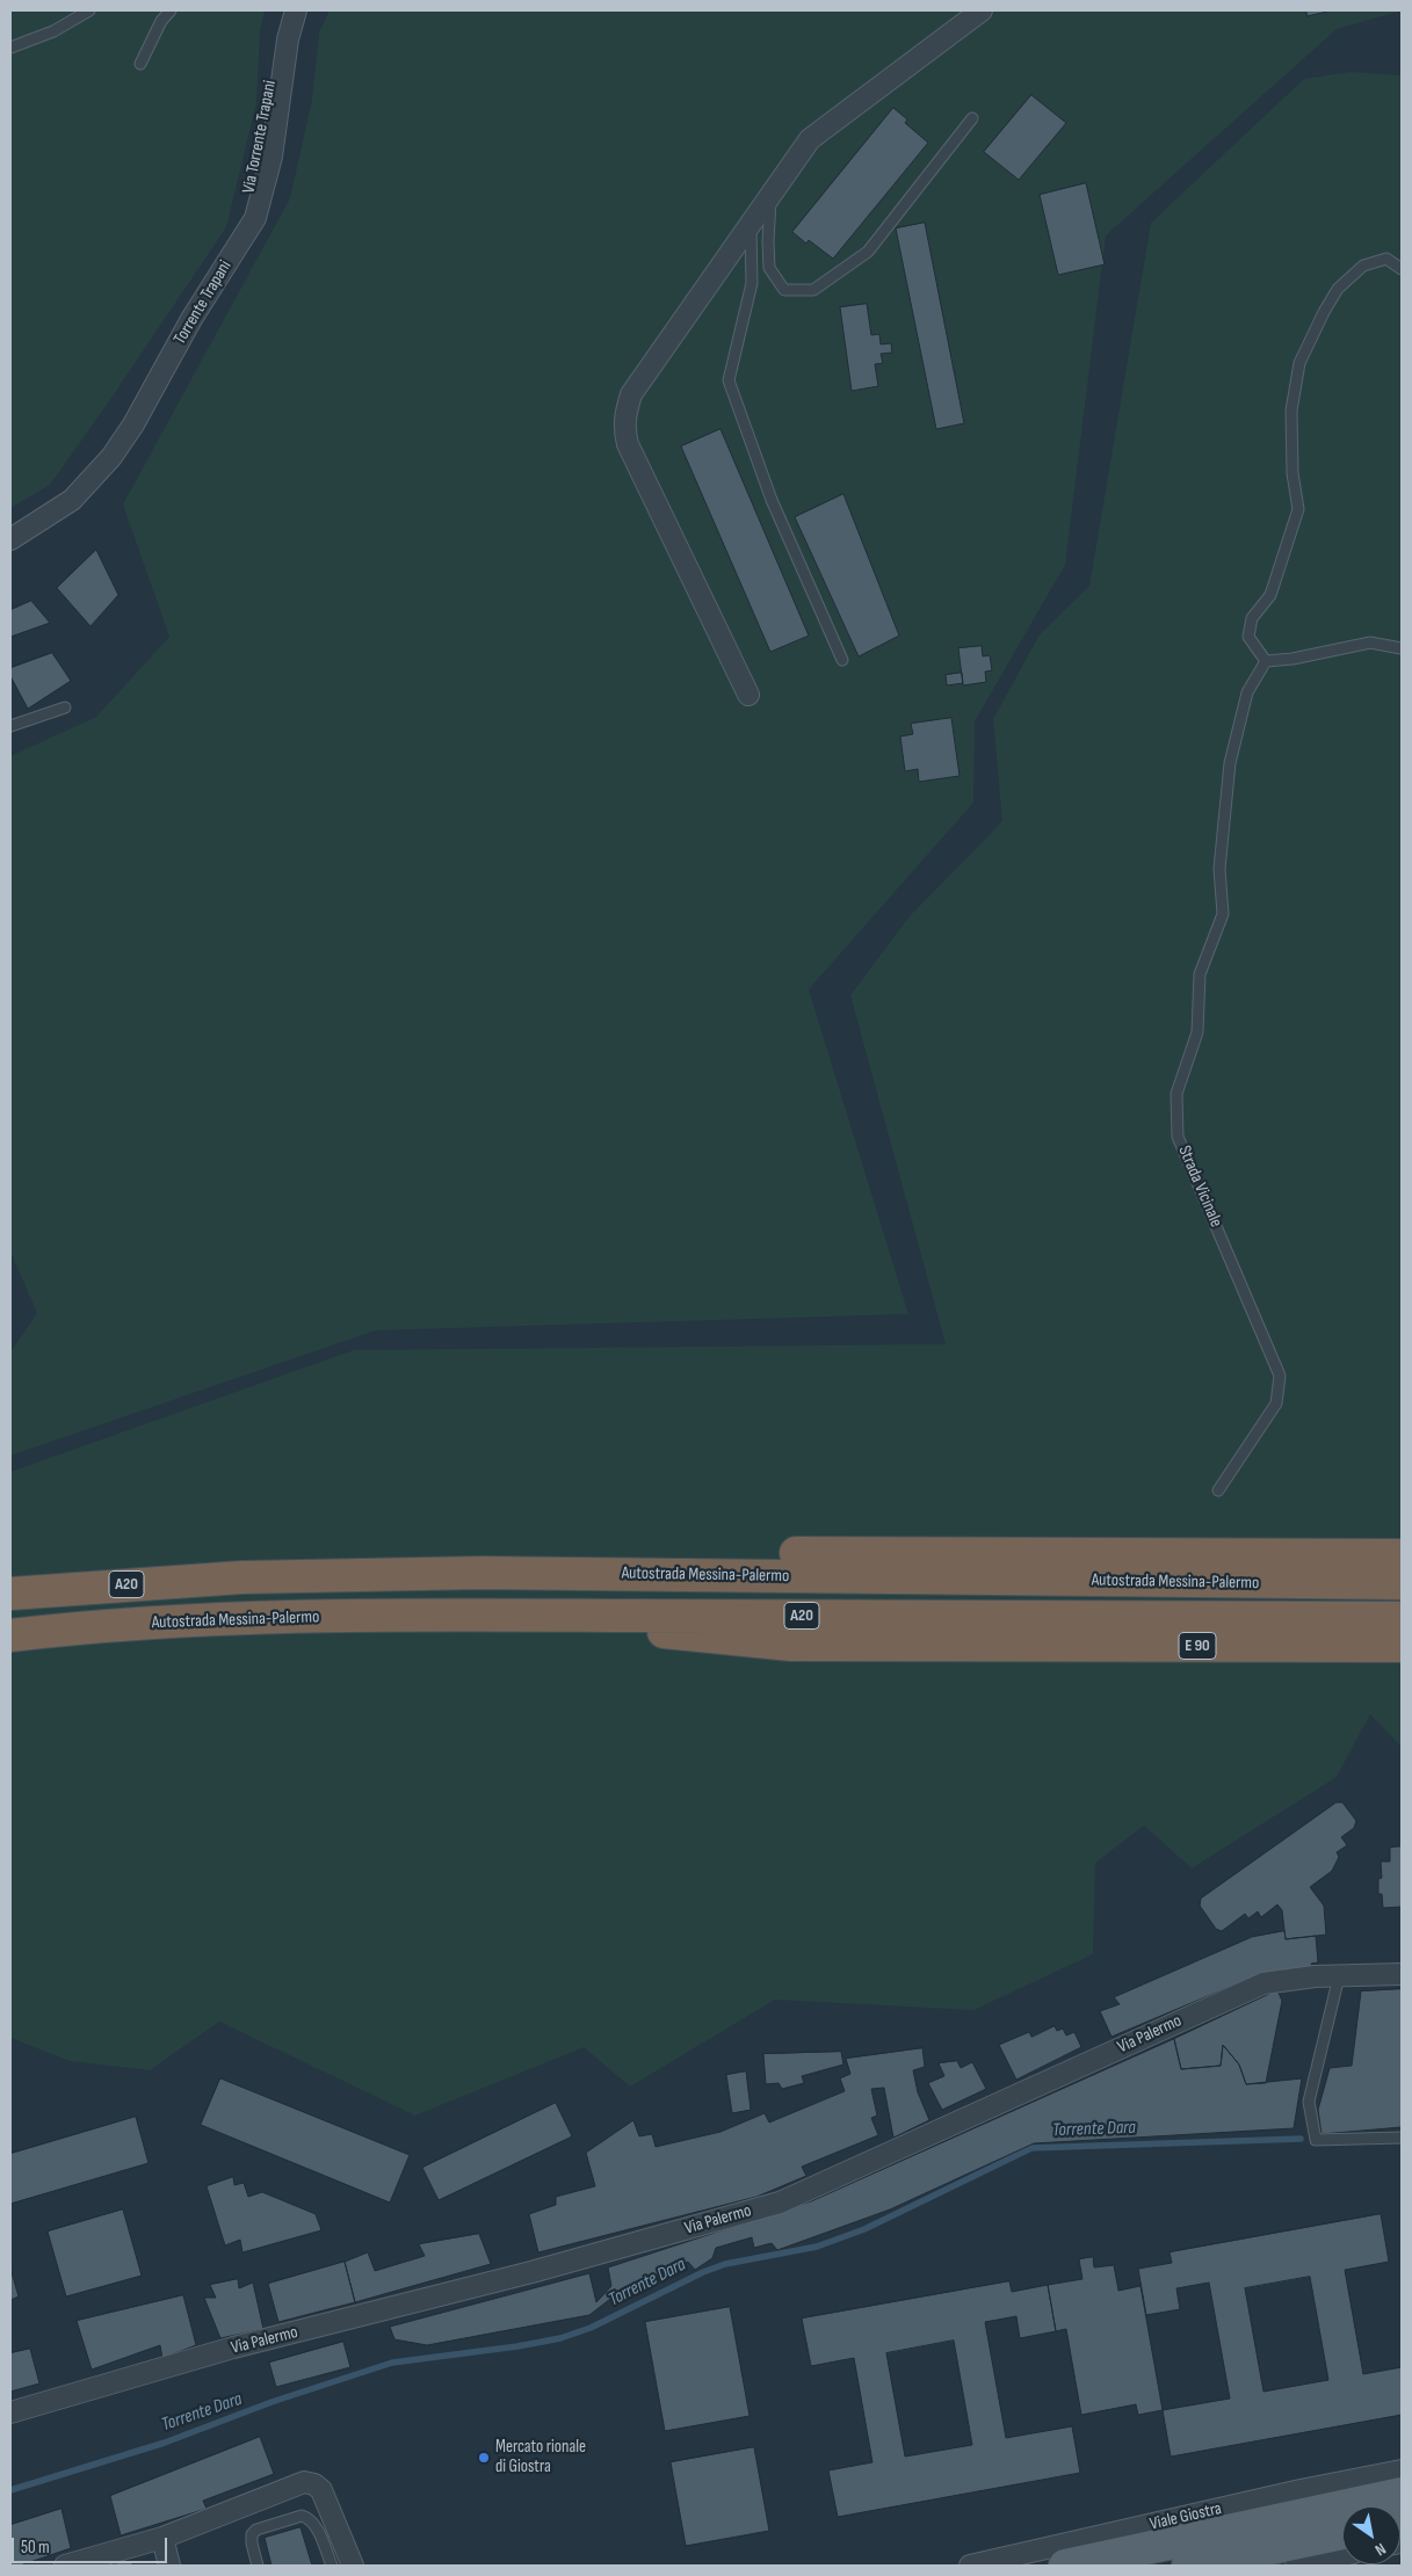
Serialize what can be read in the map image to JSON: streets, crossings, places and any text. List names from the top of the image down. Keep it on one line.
{"streets":{"highway":["Autostrada Messina-Palermo","A20","E 90"],"main road":["Viale Giostra"],"street":["Via Torrente Trapani","Torrente Trapani","Via Palermo"],"lane":["Strada Vicinale"]},"crossings":[["Autostrada Messina-Palermo","E 90"]],"water":["Torrente Dara"],"places":["Mercato rionale di Giostra"],"scale_bar":"50 m","north":"bottom right"}
